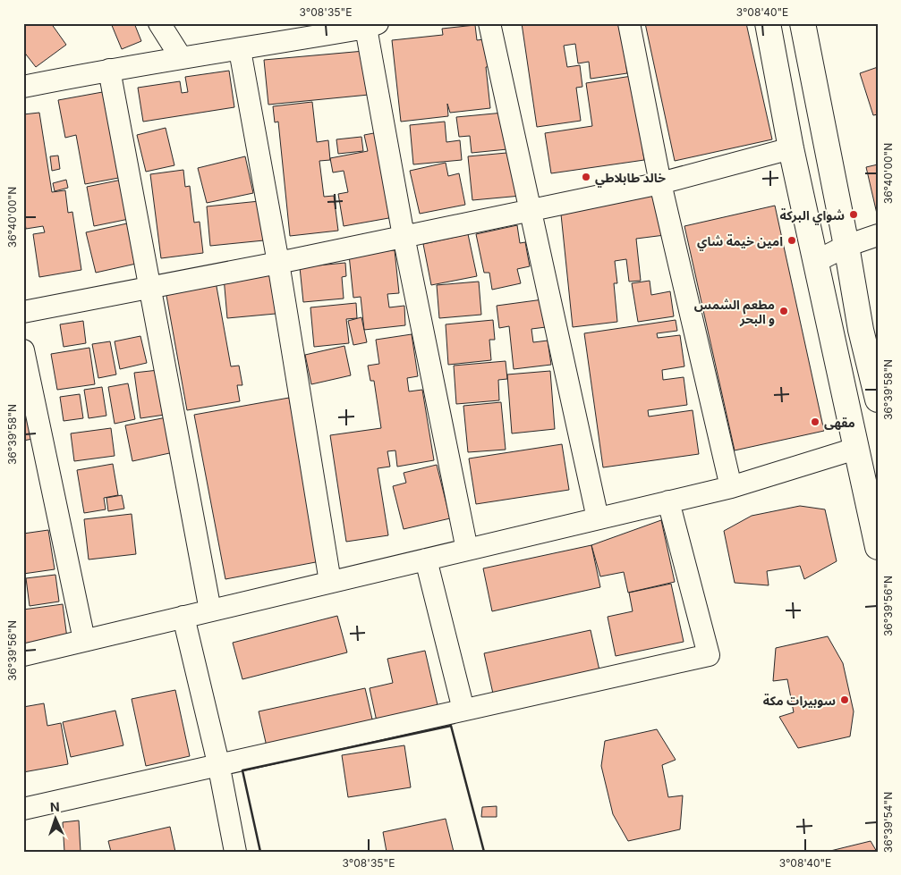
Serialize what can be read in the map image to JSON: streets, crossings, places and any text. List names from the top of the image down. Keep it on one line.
{"places":["خالد طابلاطي","شواي البركة","امين خيمة شاي","مطعم الشمس و البحر","مقهى","سوبيرات مكة"],"north":"top","coordinates":["3°08'35\"E","3°08'40\"E","36°40'00\"N","36°39'58\"N","36°39'56\"N","36°39'54\"N"]}
